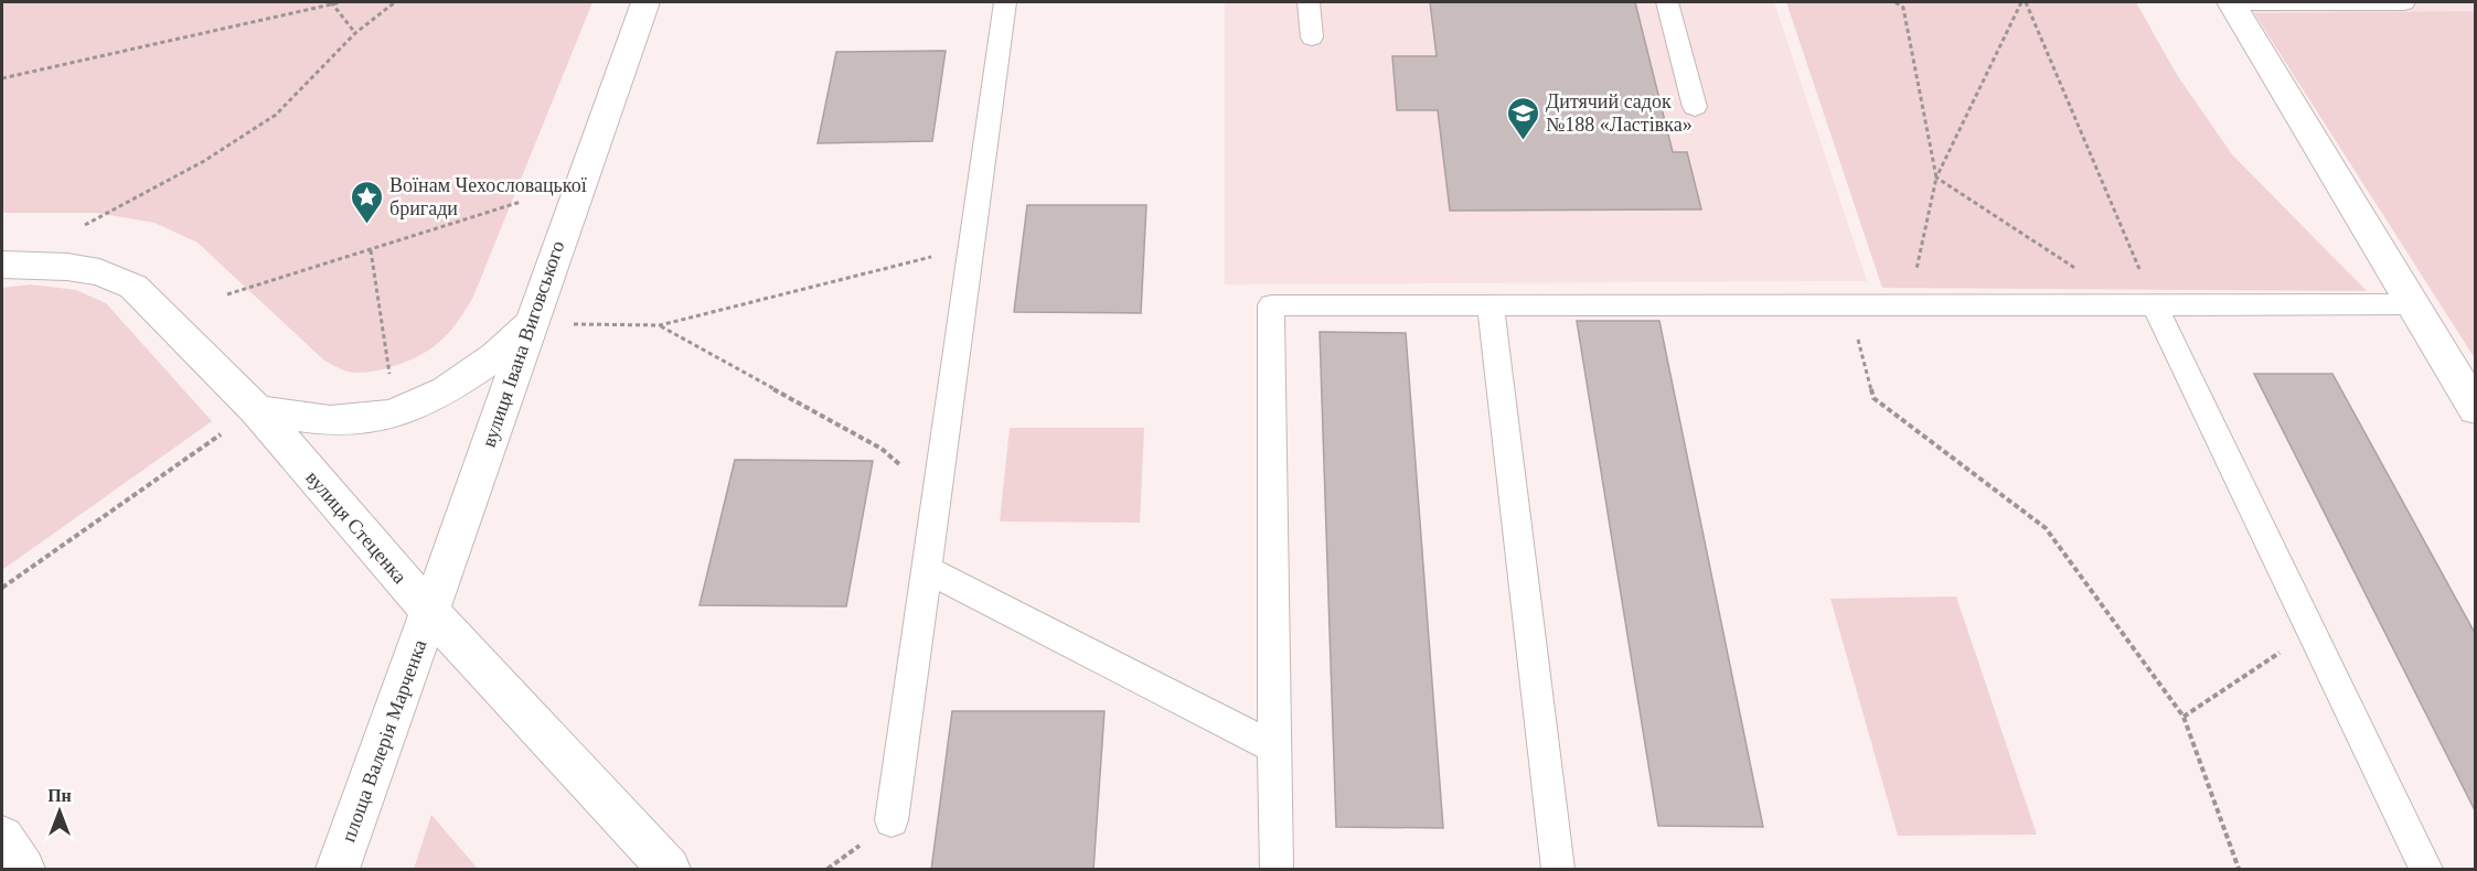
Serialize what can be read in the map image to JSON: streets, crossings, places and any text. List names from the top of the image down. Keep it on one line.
{"streets":{"main road":["вулиця Івана Виговського","вулиця Стеценка","площа Валерія Марченка"]},"crossings":[["вулиця Івана Виговського","вулиця Стеценка"],["вулиця Івана Виговського","площа Валерія Марченка"],["вулиця Стеценка","площа Валерія Марченка"]],"places":{"school or university":["Дитячий садок №188 «Ластівка»"],"place":["Воїнам Чехословацької бригади"]},"north":"top"}
